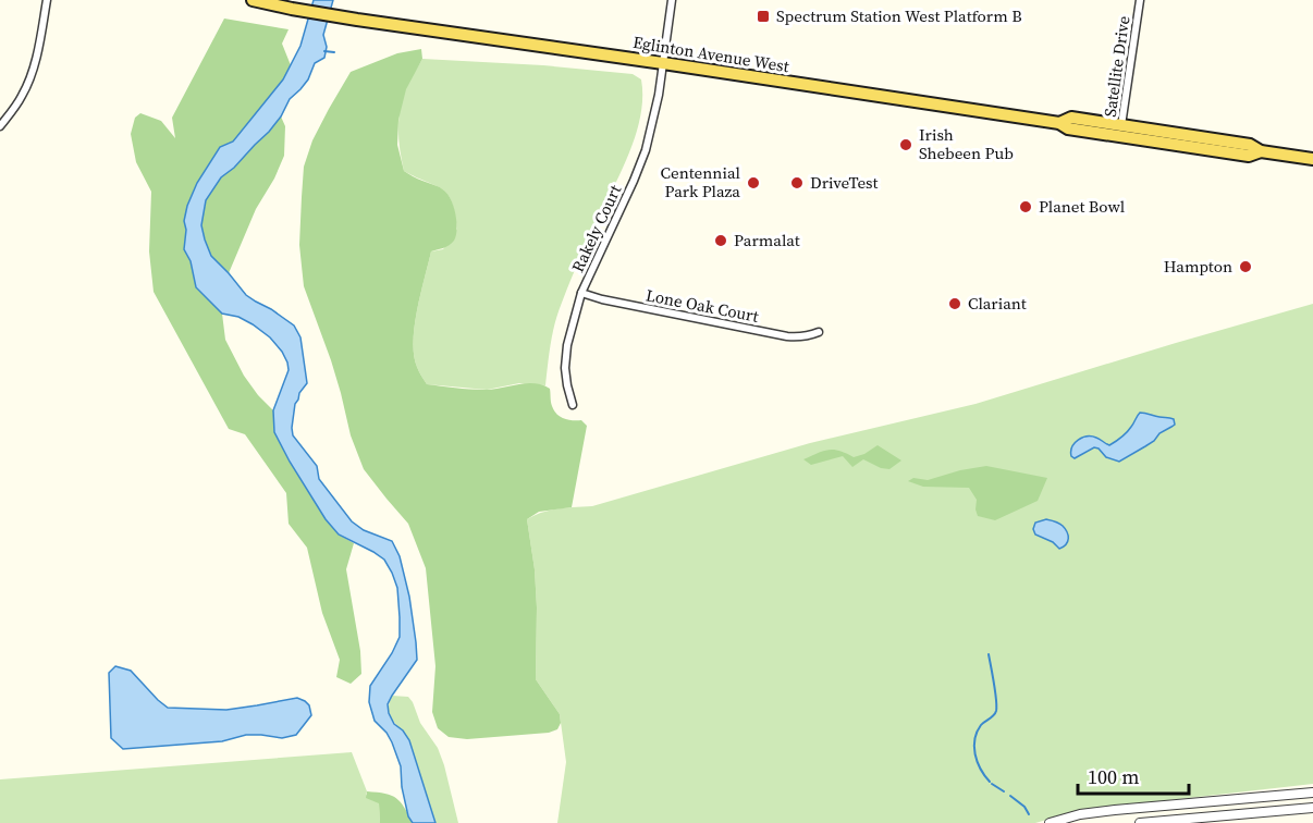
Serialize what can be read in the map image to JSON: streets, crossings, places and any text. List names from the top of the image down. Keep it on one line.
{"streets":{"main road":["Eglinton Avenue West"],"street":["Satellite Drive","Rakely Court","Lone Oak Court"]},"crossings":[["Eglinton Avenue West","Satellite Drive"],["Eglinton Avenue West","Rakely Court"],["Rakely Court","Lone Oak Court"]],"places":{"transit":["Spectrum Station West Platform B"],"other":["Irish Shebeen Pub","Centennial Park Plaza","DriveTest","Planet Bowl","Parmalat","Hampton","Clariant"]},"scale_bar":"100 m"}
